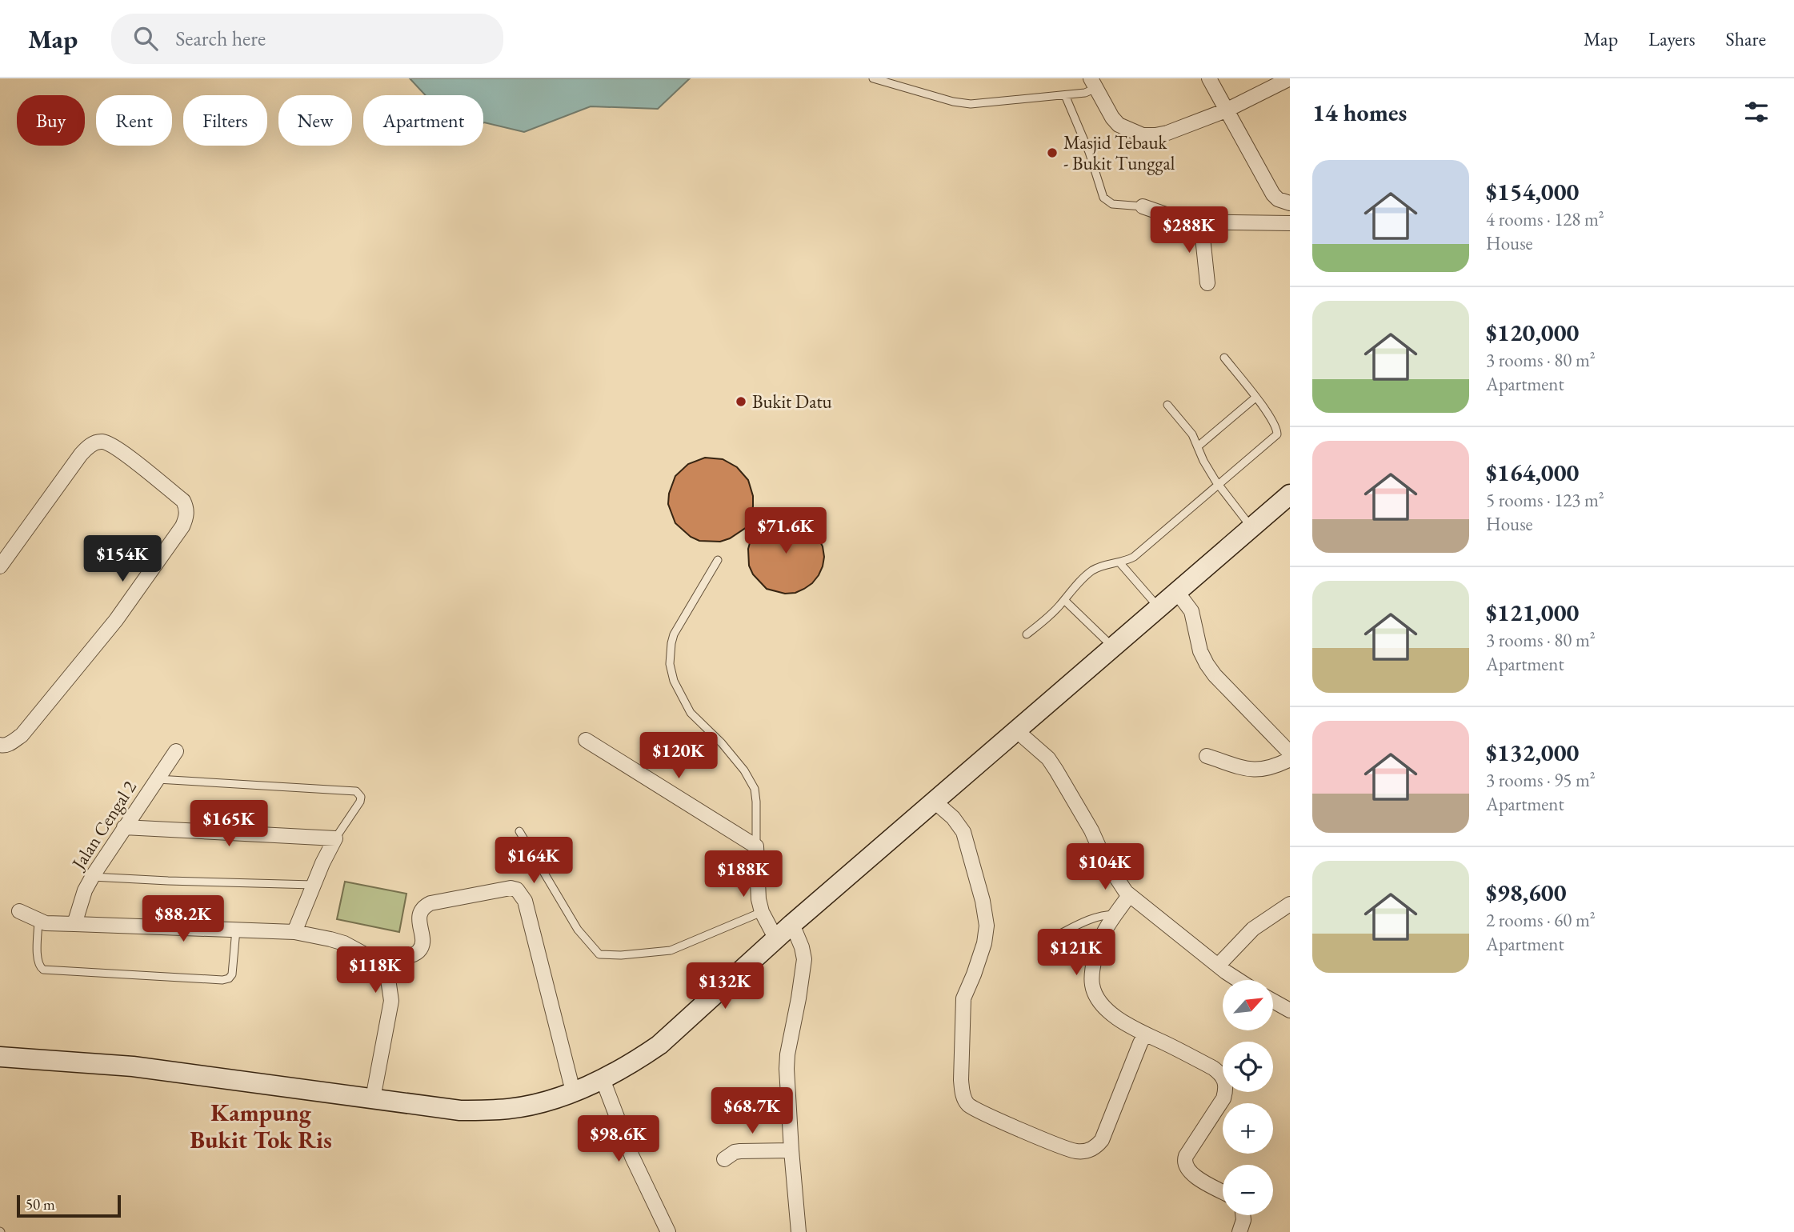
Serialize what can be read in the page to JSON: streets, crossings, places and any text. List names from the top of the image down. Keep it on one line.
{"streets":{"street":["Jalan Cengal 2"]},"districts":["Kampung Bukit Tok Ris"],"places":["Masjid Tebauk - Bukit Tunggal","Bukit Datu"],"scale_bar":"50 m","north":"top right","page":{"header":"Map","search":"Search here","nav":["Map","Layers","Share"],"heading":"14 homes","chip":["Buy","Rent","Filters","New","Apartment"],"list":[{"name":"$154,000","note":"4 rooms · 128 m² · House"},{"name":"$120,000","note":"3 rooms · 80 m² · Apartment"},{"name":"$164,000","note":"5 rooms · 123 m² · House"},{"name":"$121,000","note":"3 rooms · 80 m² · Apartment"},{"name":"$132,000","note":"3 rooms · 95 m² · Apartment"},{"name":"$98,600","note":"2 rooms · 60 m² · Apartment"}],"price":["$288K","$71.6K","$154K","$120K","$165K","$164K","$104K","$188K","$88.2K","$121K","$118K","$132K","$68.7K","$98.6K"],"map_buttons":["+","−"],"scale":"50 m"}}
